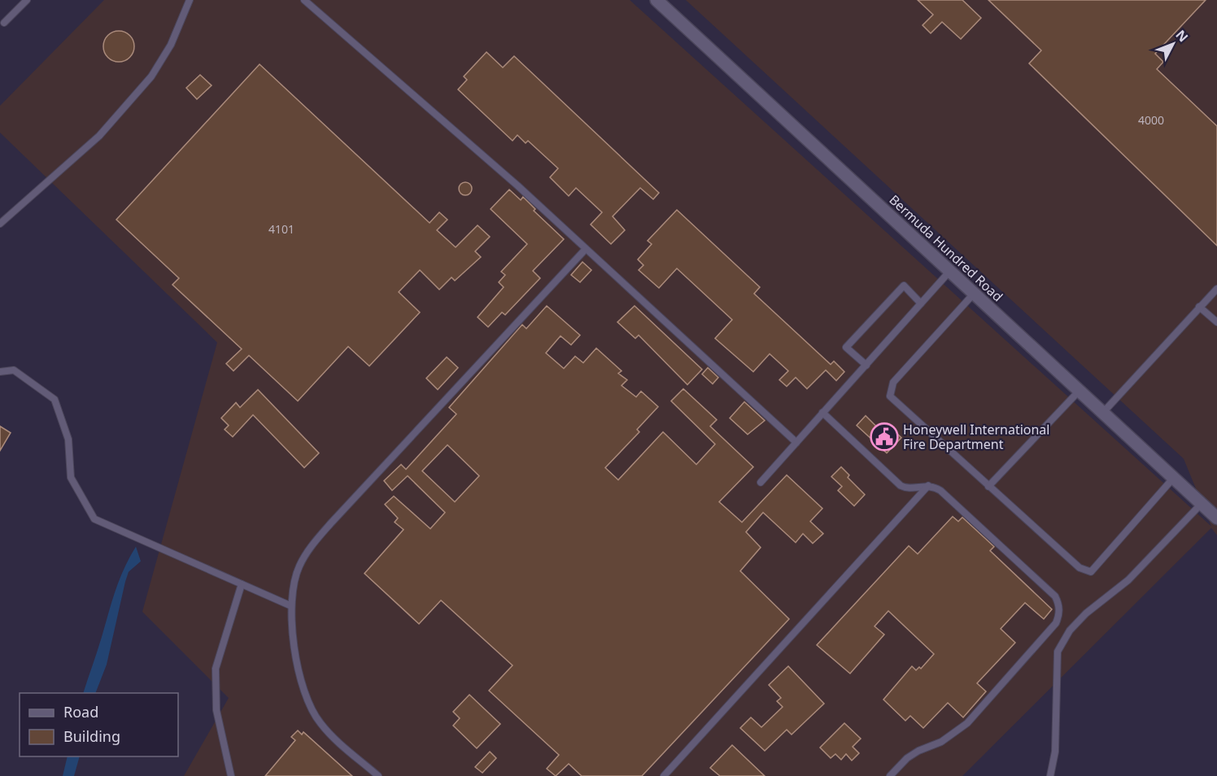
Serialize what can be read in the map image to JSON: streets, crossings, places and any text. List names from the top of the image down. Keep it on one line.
{"streets":{"street":["Bermuda Hundred Road"]},"places":{"public building":["Honeywell International Fire Department"]},"house_numbers":["4000","4101"],"legend":["Road","Building"],"north":"top right"}
